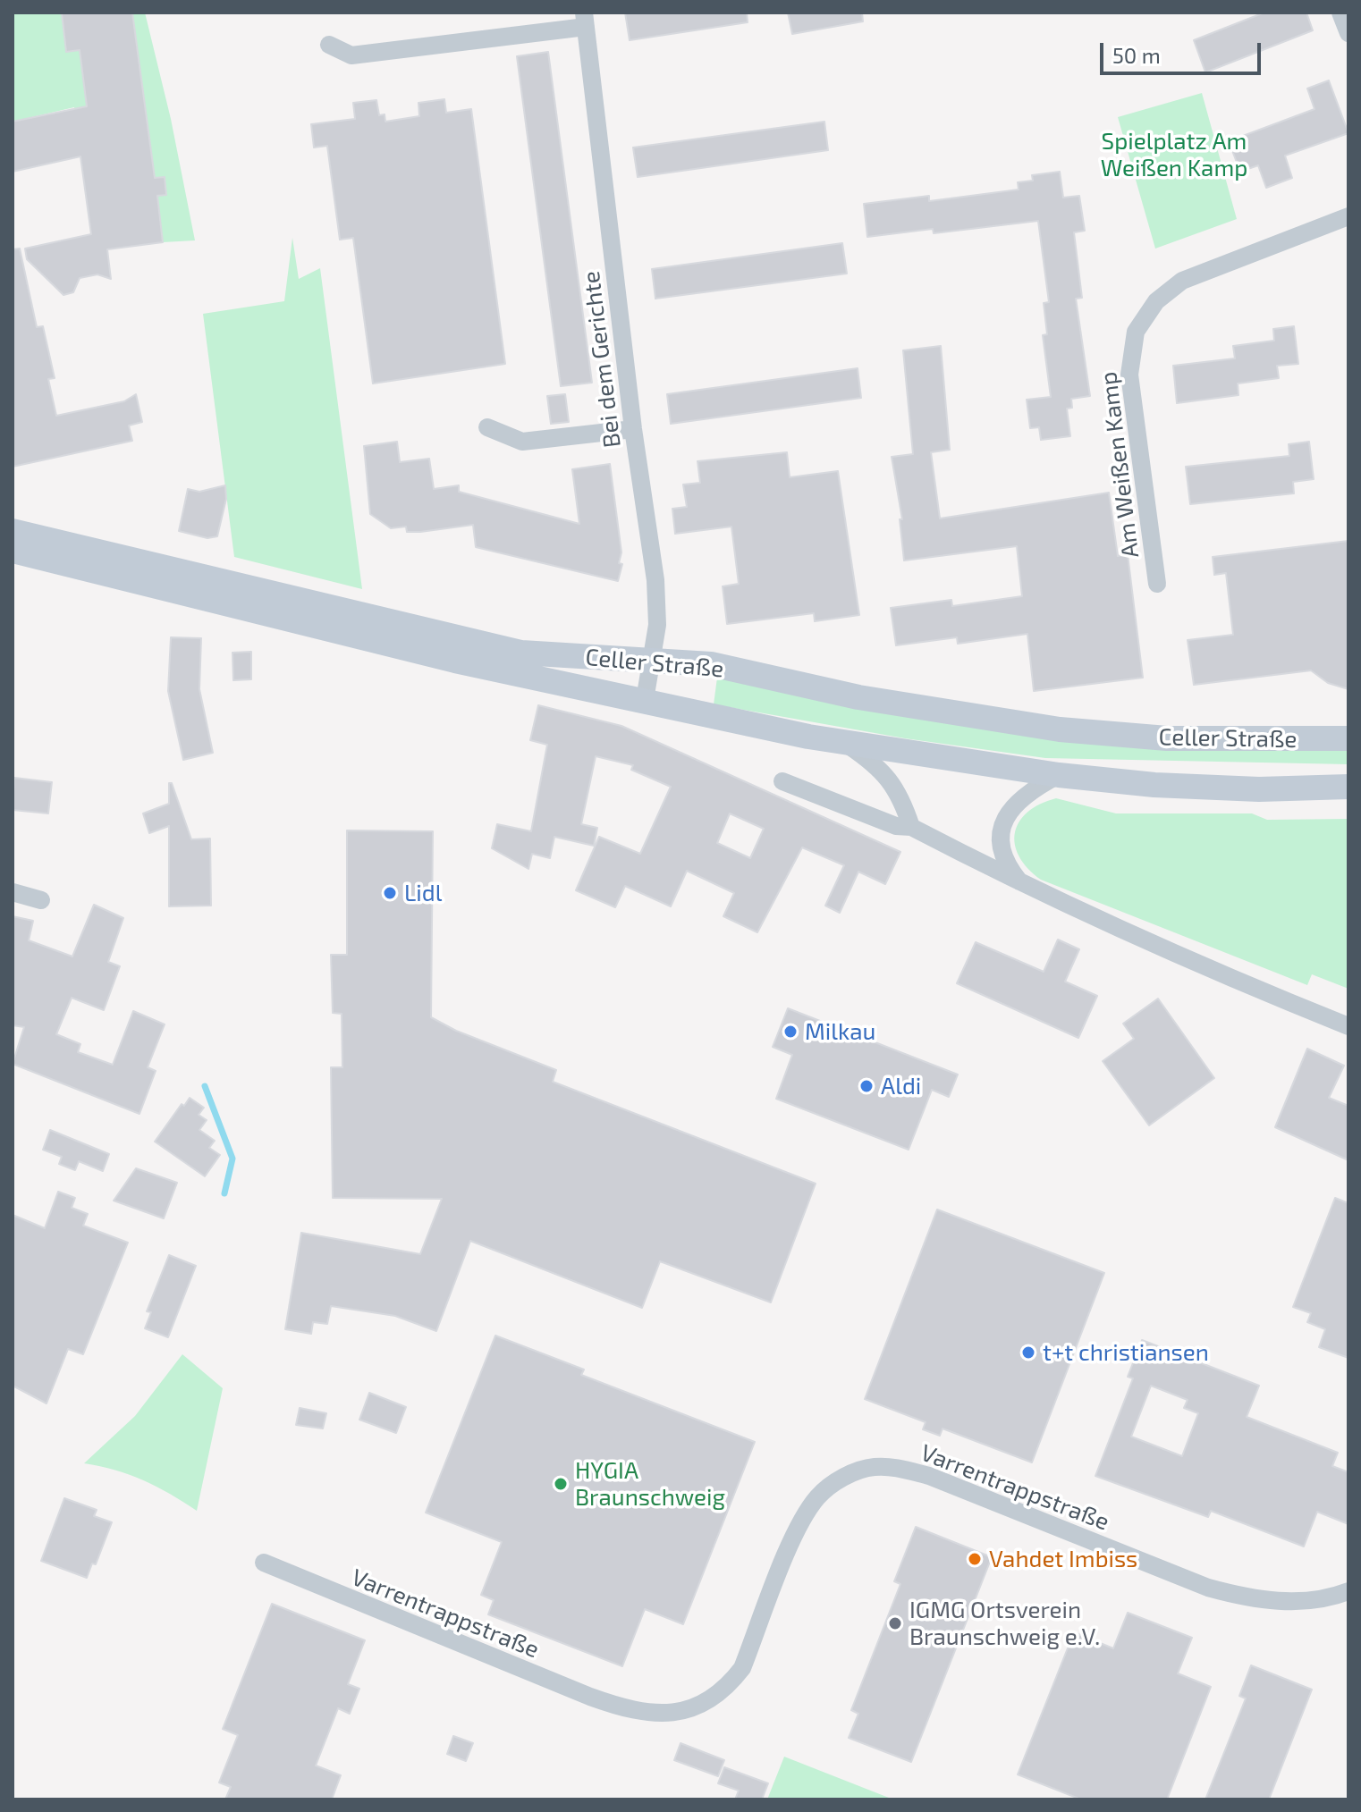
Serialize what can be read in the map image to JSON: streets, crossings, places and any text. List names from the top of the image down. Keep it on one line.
{"streets":{"main road":["Celler Straße"],"street":["Bei dem Gerichte","Am Weißen Kamp","Varrentrappstraße"]},"crossings":[["Bei dem Gerichte","Celler Straße"]],"parks":["Spielplatz Am Weißen Kamp"],"places":["Lidl","Milkau","Aldi","t+t christiansen","HYGIA Braunschweig","Vahdet Imbiss","IGMG Ortsverein Braunschweig e.V."],"scale_bar":"50 m"}
